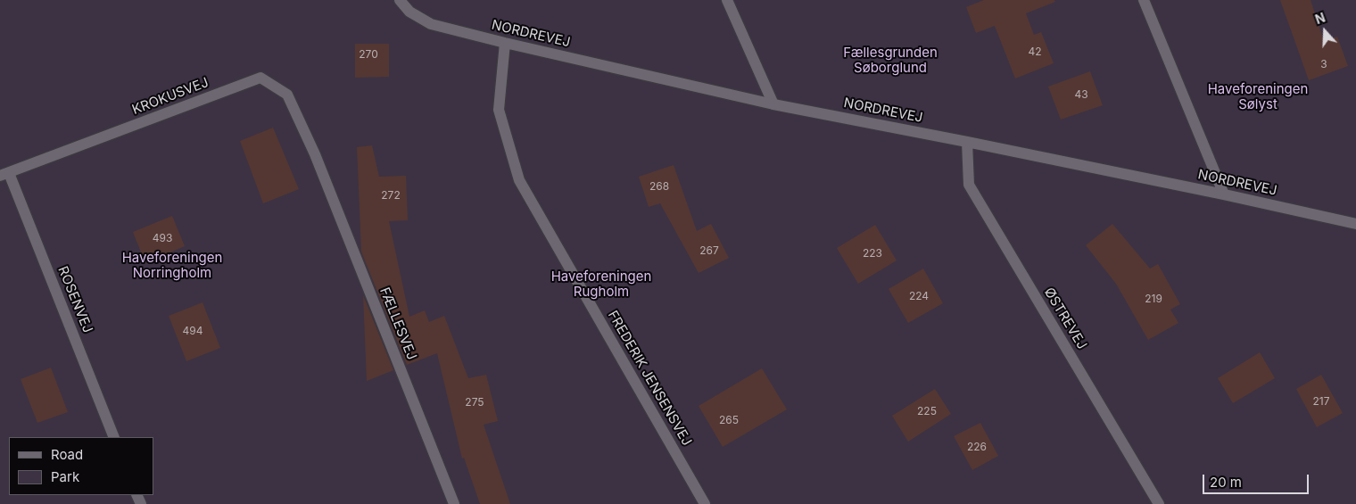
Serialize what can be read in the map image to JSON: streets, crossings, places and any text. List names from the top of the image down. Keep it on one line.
{"streets":{"street":["NORDREVEJ","KROKUSVEJ","ROSENVEJ","ØSTREVEJ","FÆLLESVEJ","FREDERIK JENSENSVEJ"]},"crossings":[["NORDREVEJ","ØSTREVEJ"],["NORDREVEJ","FREDERIK JENSENSVEJ"],["KROKUSVEJ","ROSENVEJ"],["KROKUSVEJ","FÆLLESVEJ"]],"parks":["Fællesgrunden Søborglund","Haveforeningen Sølyst","Haveforeningen Norringholm","Haveforeningen Rugholm"],"house_numbers":["42","270","3","43","268","272","493","267","223","224","219","494","217","275","225","265","226"],"legend":["Road","Park"],"scale_bar":"20 m","north":"top"}
